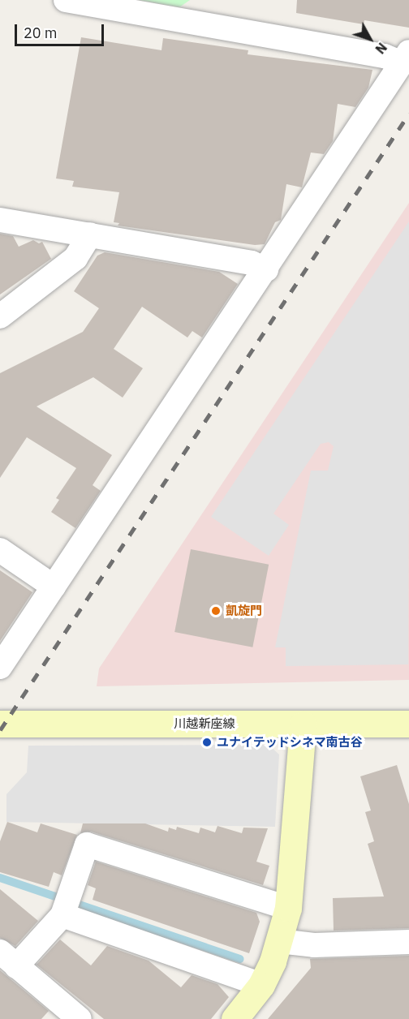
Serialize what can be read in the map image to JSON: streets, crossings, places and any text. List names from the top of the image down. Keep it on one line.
{"streets":{"main road":["川越新座線"]},"places":["凱旋門","ユナイテッドシネマ南古谷"],"scale_bar":"20 m","north":"bottom right"}
